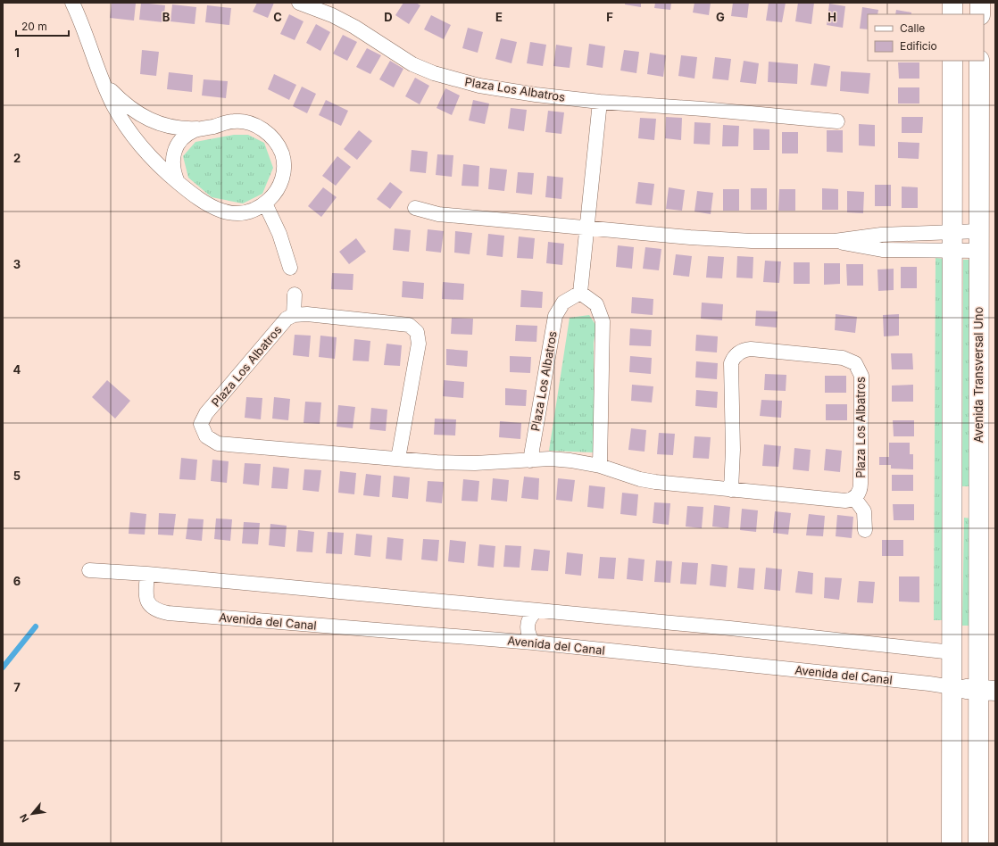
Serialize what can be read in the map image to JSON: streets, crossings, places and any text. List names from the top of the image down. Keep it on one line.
{"streets":{"street":["Plaza Los Albatros","Avenida Transversal Uno","Avenida del Canal"]},"crossings":[["Avenida Transversal Uno","Avenida del Canal"]],"legend":["Calle","Edificio"],"scale_bar":"20 m","north":"bottom left","grid":{"columns":["B","C","D","E","F","G","H"],"rows":["1","2","3","4","5","6","7"]}}
